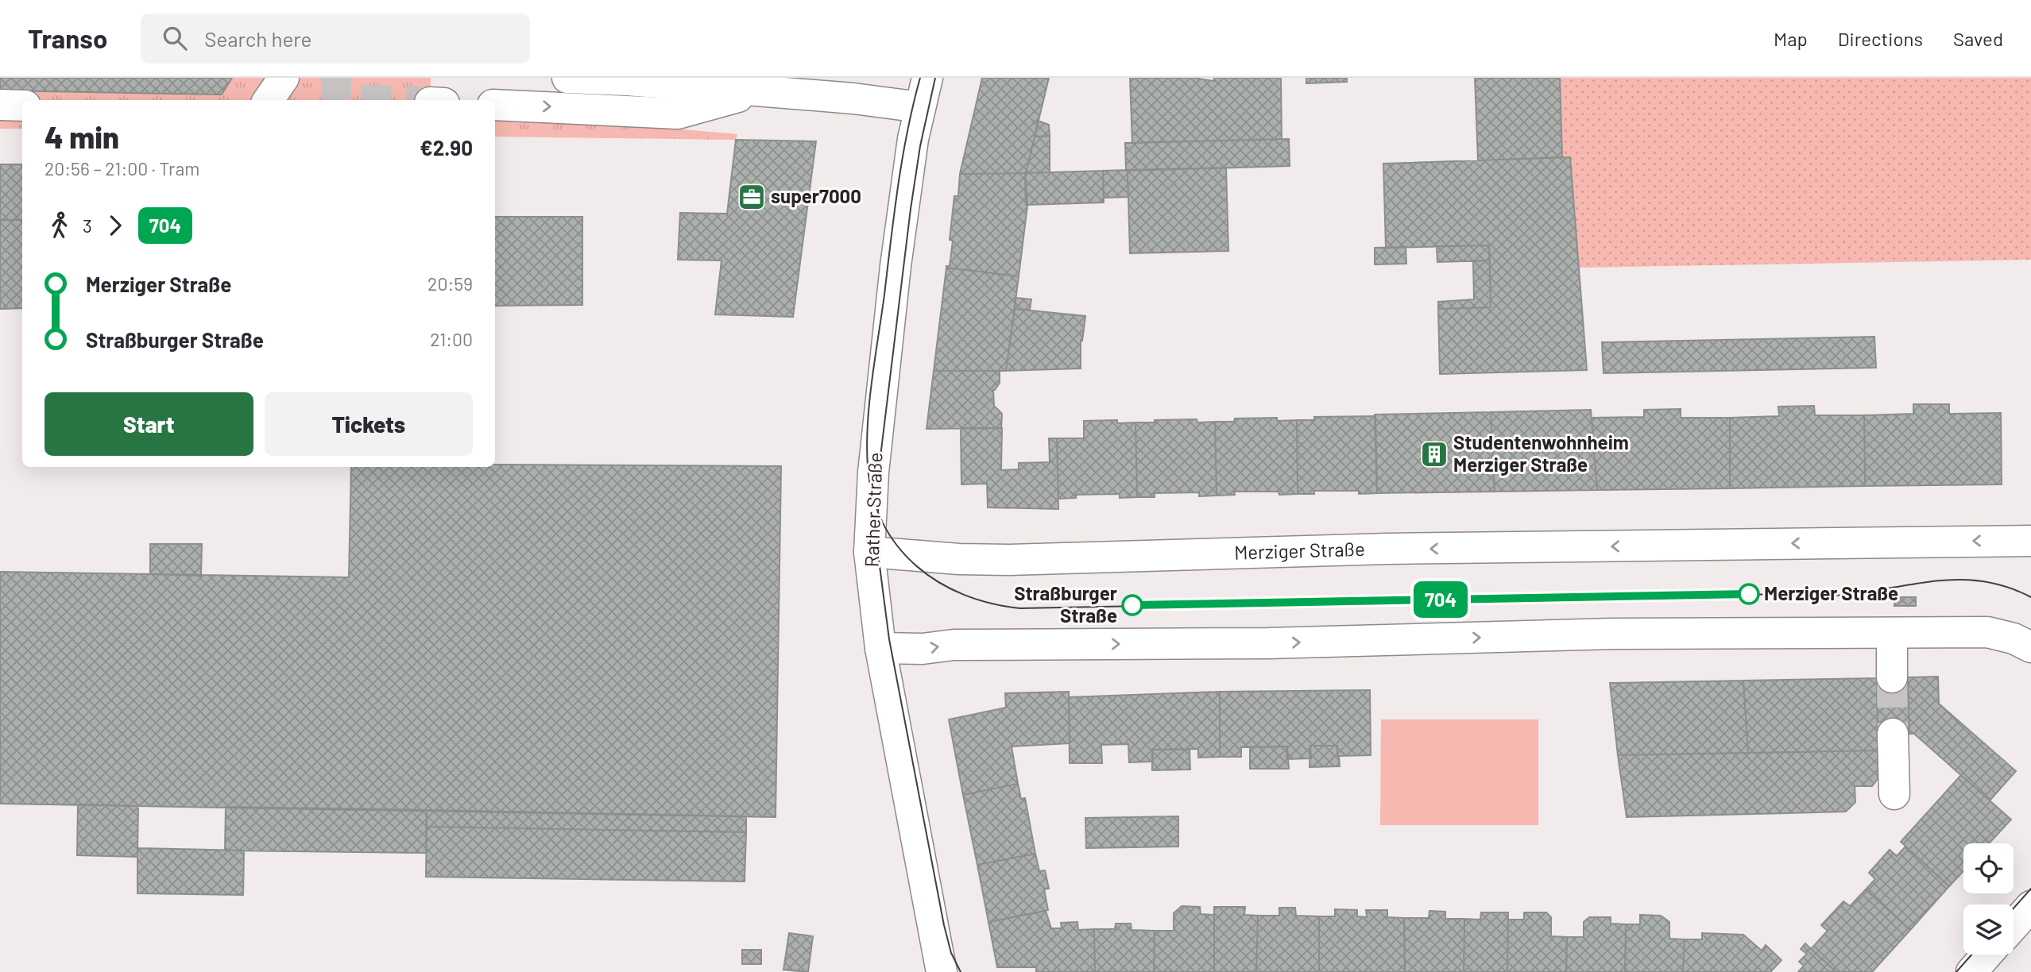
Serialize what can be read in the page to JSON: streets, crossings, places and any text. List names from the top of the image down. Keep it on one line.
{"streets":{"street":["Rather Straße","Merziger Straße"]},"crossings":[["Rather Straße","Merziger Straße"]],"places":{"office":["super7000"],"building":["Studentenwohnheim Merziger Straße"],"other":["Merziger Straße","Straßburger Straße"]},"lines":["tram line 704"],"page":{"header":"Transo","search":"Search here","nav":["Map","Directions","Saved"],"on_map":"704","heading":["4 min","20:56 – 21:00 · Tram","€2.90"],"legs":["3","704"],"list":[{"name":"Merziger Straße","value":"20:59"},{"name":"Straßburger Straße","value":"21:00"}],"buttons":["Start","Tickets"]}}
